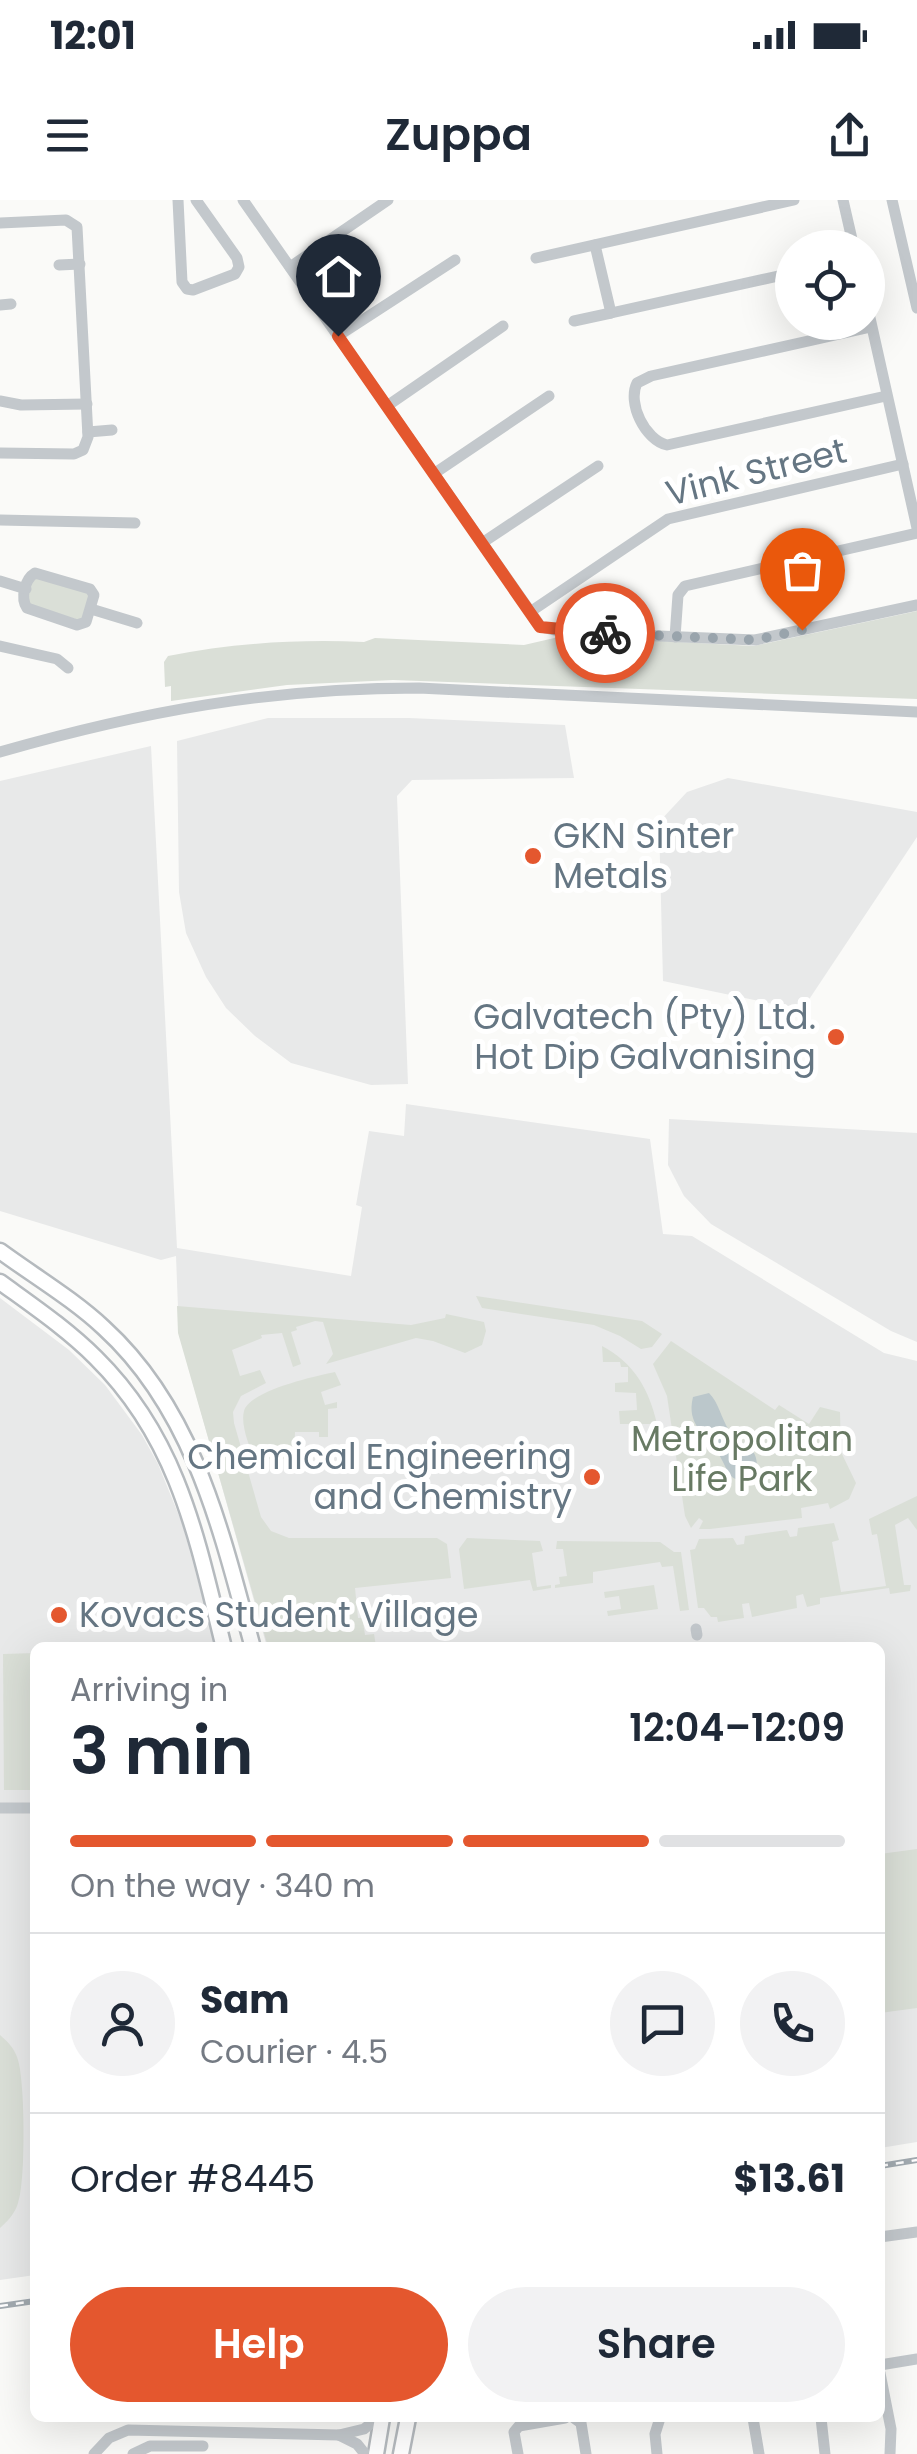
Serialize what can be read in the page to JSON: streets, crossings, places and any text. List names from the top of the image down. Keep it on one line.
{"streets":{"street":["Vink Street"]},"parks":["Metropolitan Life Park"],"places":["GKN Sinter Metals","Galvatech (Pty) Ltd. Hot Dip Galvanising","Chemical Engineering and Chemistry","Kovacs Student Village"],"page":{"status":"12:01","header":"Zuppa","heading":["3 min","Arriving in","12:04–12:09"],"panel":["Sam","Courier · 4.5","Order #8445","$13.61"],"bar":"On the way · 340 m","buttons":["Help","Share"]}}
